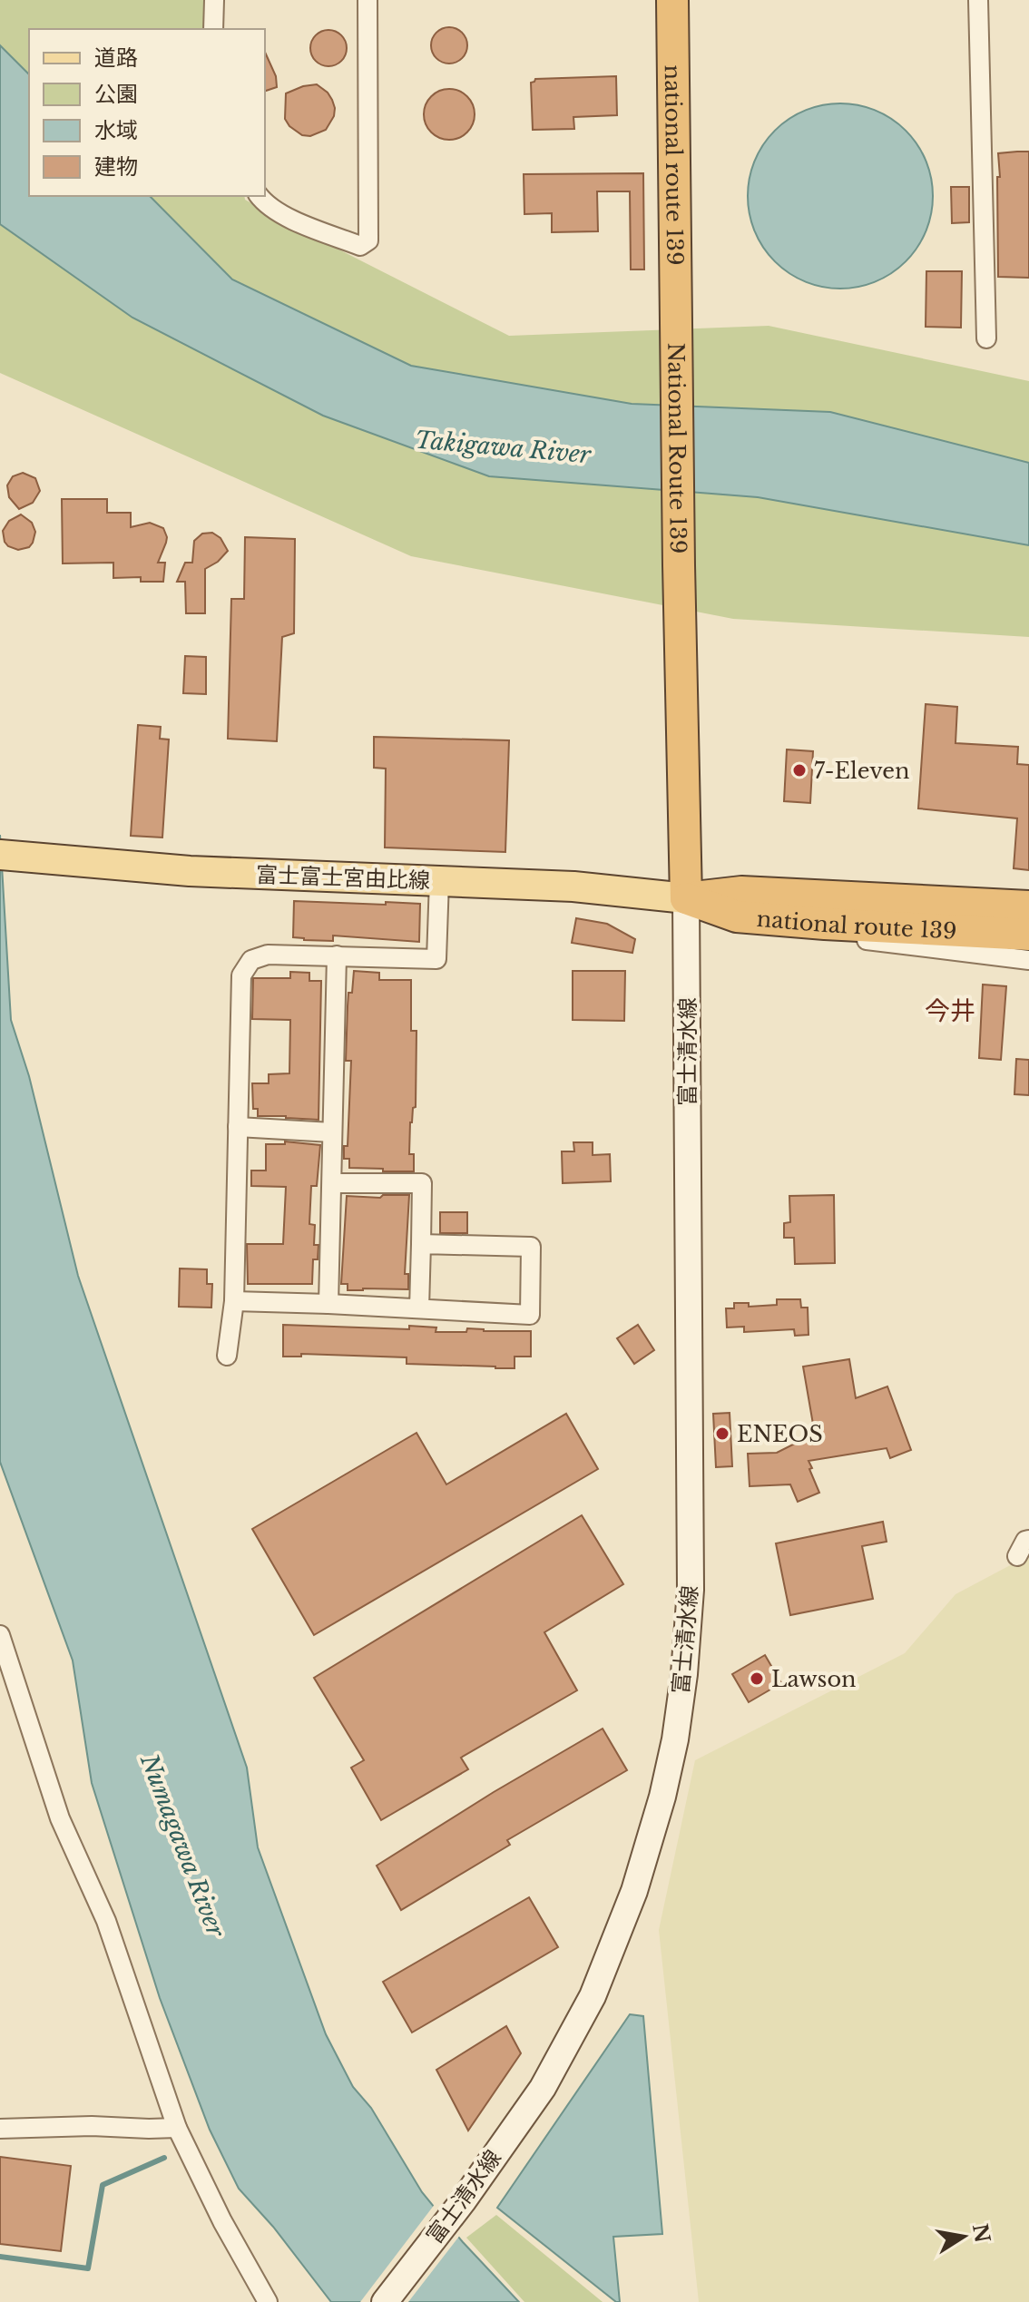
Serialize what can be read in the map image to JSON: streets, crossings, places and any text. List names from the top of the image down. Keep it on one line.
{"streets":{"highway":["national route 139","National Route 139"],"main road":["富士富士宮由比線","富士清水線"]},"crossings":[["national route 139","National Route 139"],["national route 139","富士富士宮由比線"],["national route 139","富士清水線"],["富士富士宮由比線","富士清水線"]],"districts":["今井"],"water":["Takigawa River","Numagawa River"],"places":["7-Eleven","ENEOS","Lawson"],"legend":["道路","公園","水域","建物"],"north":"right"}
